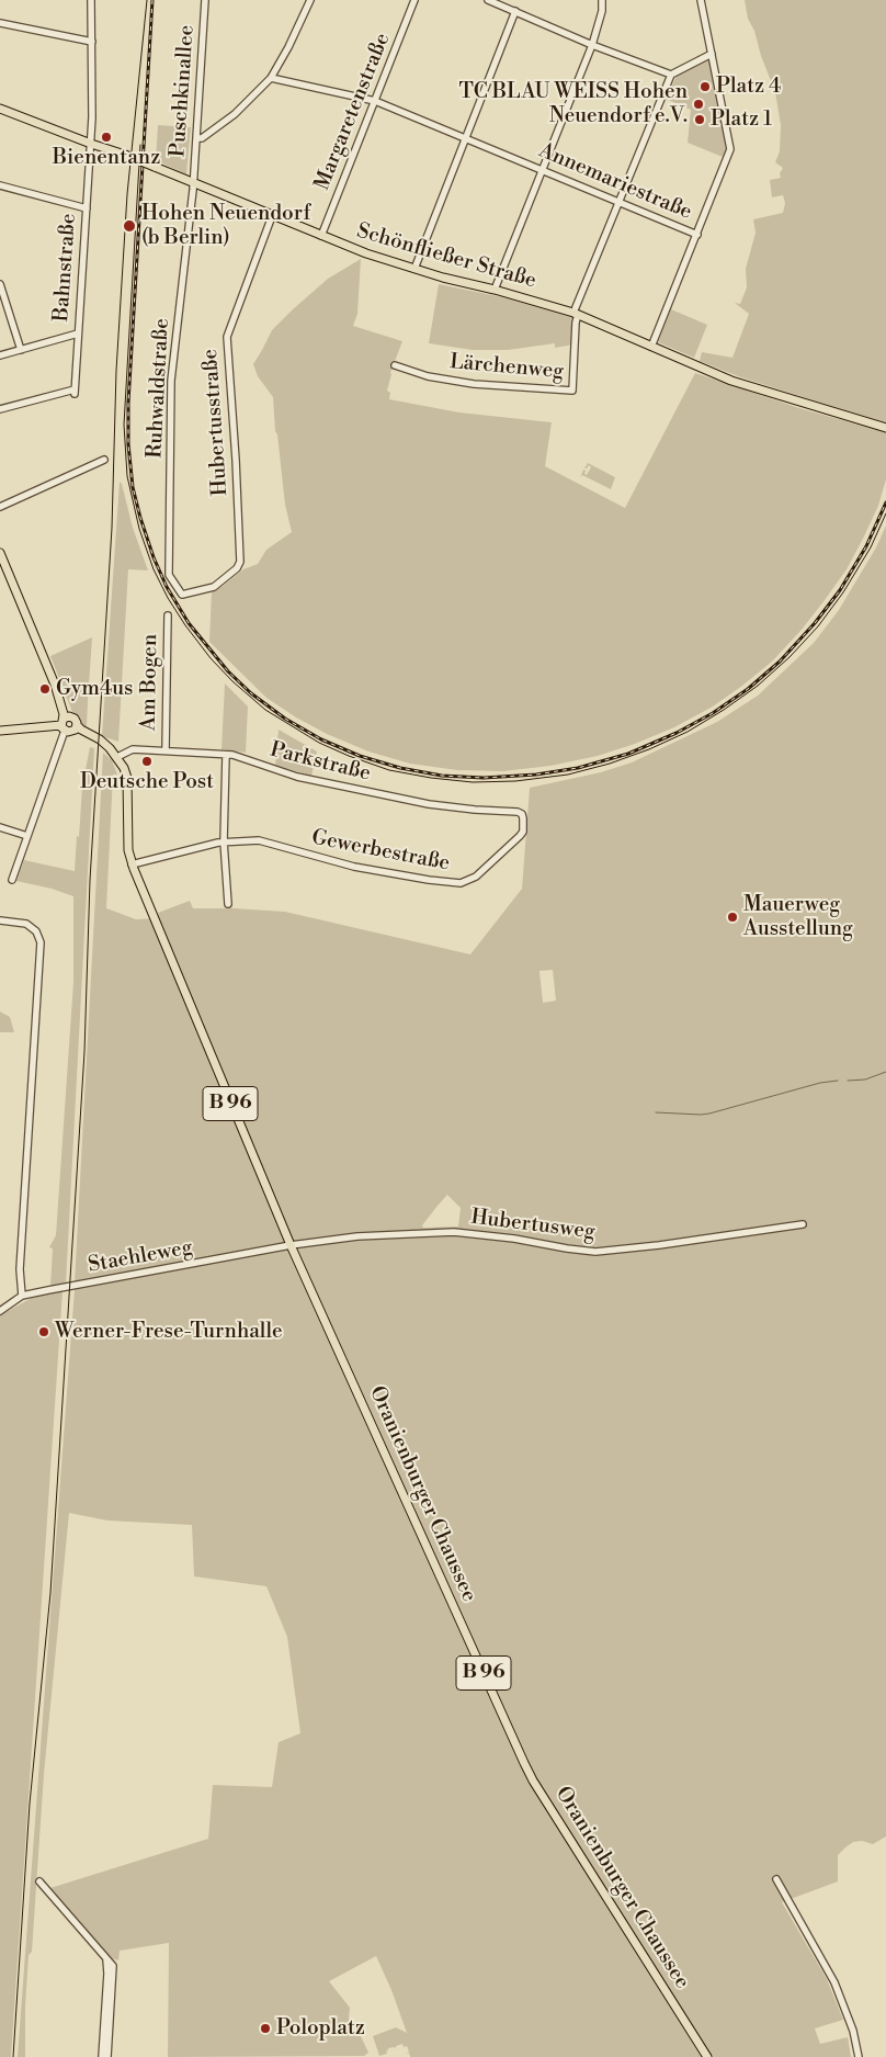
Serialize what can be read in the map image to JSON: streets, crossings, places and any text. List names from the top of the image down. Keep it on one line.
{"streets":{"main road":["Schönfließer Straße","B 96","Oranienburger Chaussee"],"street":["Puschkinallee","Margaretenstraße","Annemariestraße","Bahnstraße","Lärchenweg","Ruhwaldstraße","Hubertusstraße","Am Bogen","Parkstraße","Gewerbestraße","Hubertusweg","Staehleweg"]},"crossings":[["Puschkinallee","Schönfließer Straße"],["Puschkinallee","Ruhwaldstraße"],["Margaretenstraße","Annemariestraße"],["Margaretenstraße","Schönfließer Straße"],["Schönfließer Straße","Bahnstraße"],["Schönfließer Straße","Lärchenweg"],["Schönfließer Straße","Ruhwaldstraße"],["Schönfließer Straße","Hubertusstraße"],["Ruhwaldstraße","Hubertusstraße"],["Am Bogen","Parkstraße"],["Parkstraße","Gewerbestraße"],["Parkstraße","B 96"],["Gewerbestraße","B 96"],["Gewerbestraße","Oranienburger Chaussee"],["B 96","Oranienburger Chaussee"],["Hubertusweg","Staehleweg"],["Hubertusweg","Oranienburger Chaussee"],["Staehleweg","Oranienburger Chaussee"]],"places":["Platz 4","TC BLAU WEISS Hohen Neuendorf e.V.","Platz 1","Bienentanz","Hohen Neuendorf (b Berlin)","Gym4us","Deutsche Post","Mauerweg Ausstellung","Werner-Frese-Turnhalle","Poloplatz"]}
